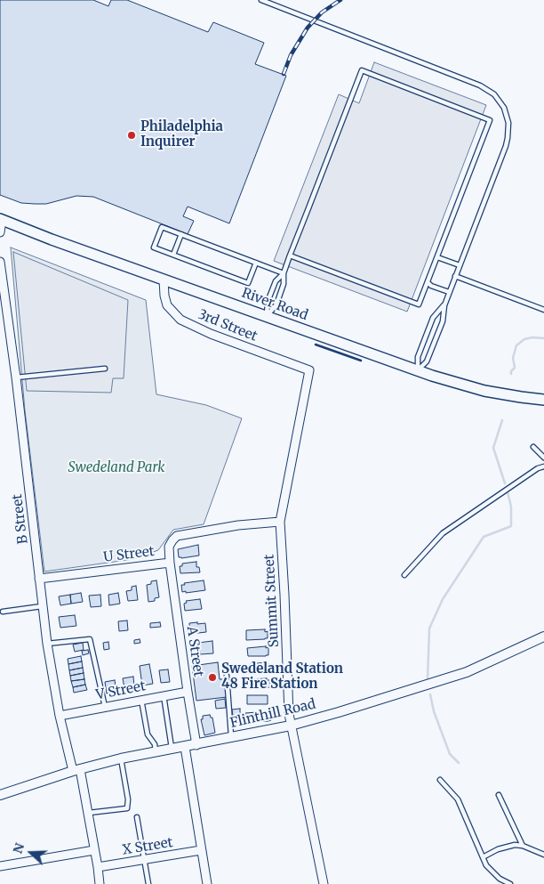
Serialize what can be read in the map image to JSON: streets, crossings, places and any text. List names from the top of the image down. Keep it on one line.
{"streets":{"main road":["River Road"],"street":["3rd Street","B Street","U Street","Summit Street","A Street","V Street","Flinthill Road","X Street"]},"crossings":[["River Road","3rd Street"],["3rd Street","Summit Street"],["B Street","U Street"],["B Street","V Street"],["B Street","Flinthill Road"],["B Street","X Street"],["U Street","Summit Street"],["U Street","A Street"],["Summit Street","Flinthill Road"],["A Street","V Street"],["A Street","Flinthill Road"]],"parks":["Swedeland Park"],"places":["Philadelphia Inquirer","Swedeland Station 48 Fire Station"],"north":"left"}
